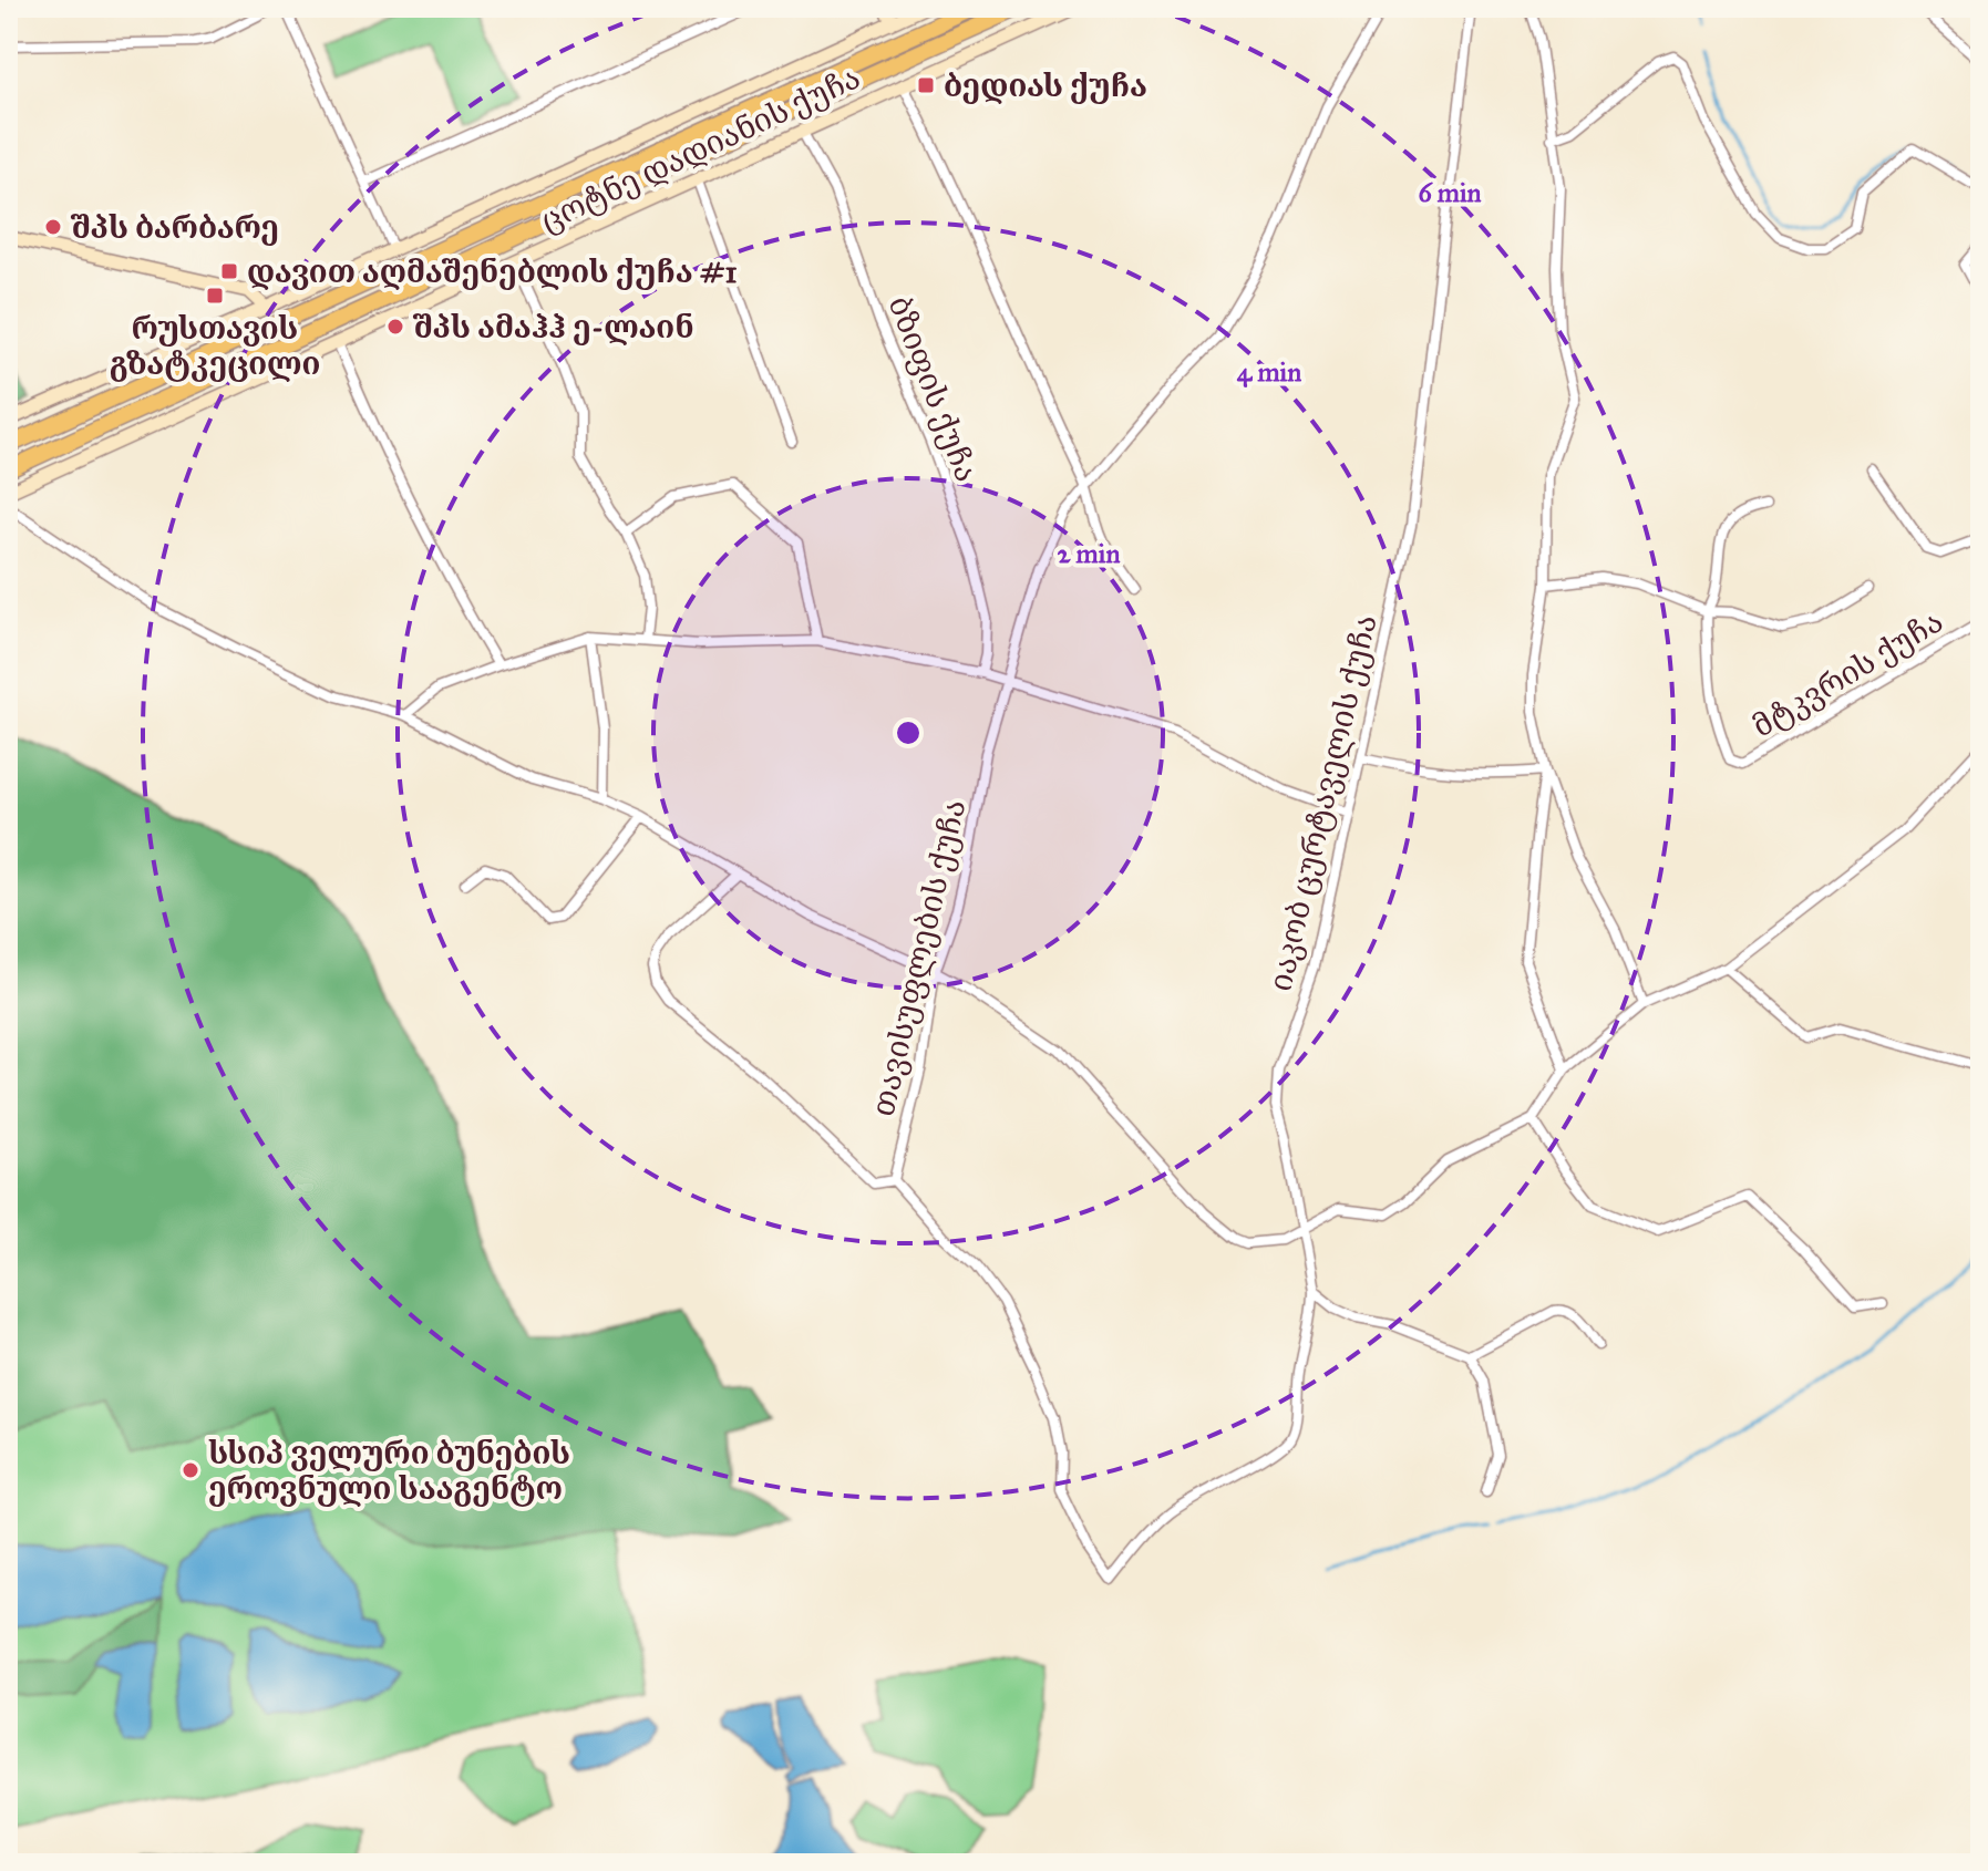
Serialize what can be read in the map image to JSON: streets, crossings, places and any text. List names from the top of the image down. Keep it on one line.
{"streets":{"street":["ცოტნე დადიანის ქუჩა","ბზიფის ქუჩა","მტკვრის ქუჩა","იაკობ ცურტაველის ქუჩა","თავისუფლების ქუჩა"]},"crossings":[["ცოტნე დადიანის ქუჩა","ბზიფის ქუჩა"]],"places":{"transit":["ბედიას ქუჩა","დავით აღმაშენებლის ქუჩა #1","რუსთავის გზატკეცილი"],"other":["შპს ბარბარე","შპს ამაჰჰ ე-ლაინ","სსიპ ველური ბუნების ეროვნული სააგენტო"]},"rings":["6 min","4 min","2 min"]}
